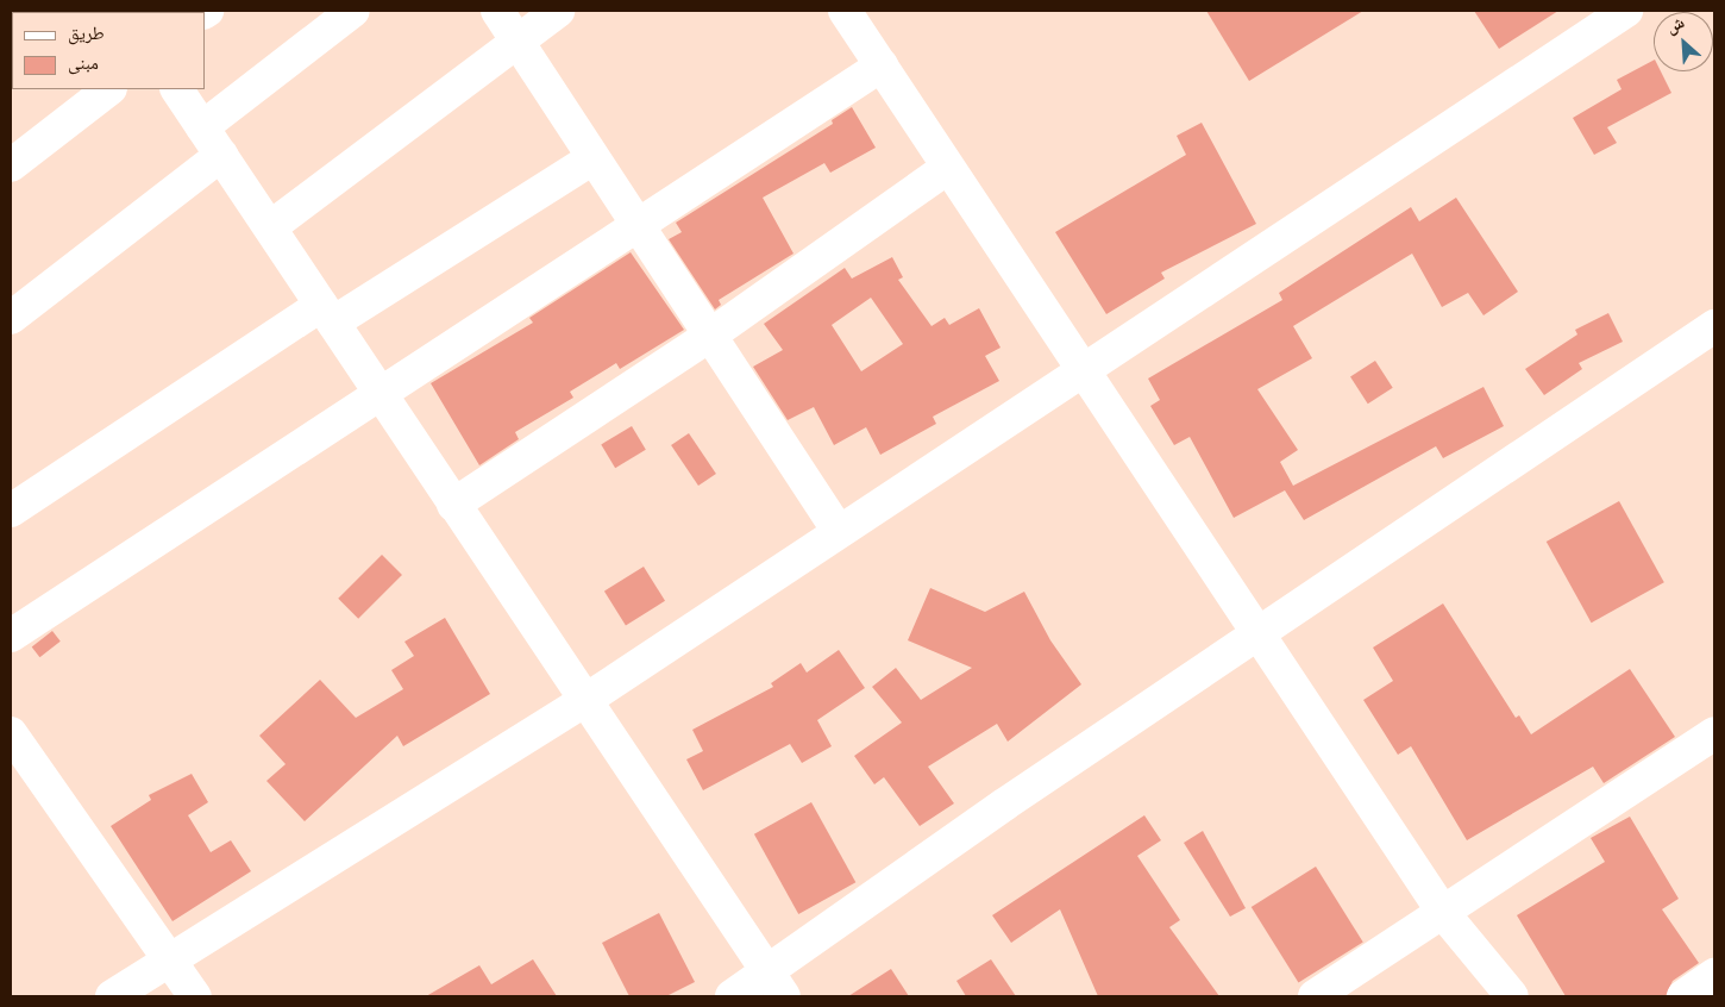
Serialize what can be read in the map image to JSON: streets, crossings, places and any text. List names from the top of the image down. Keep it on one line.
{"legend":["طريق","مبنى"],"north":"top left"}
